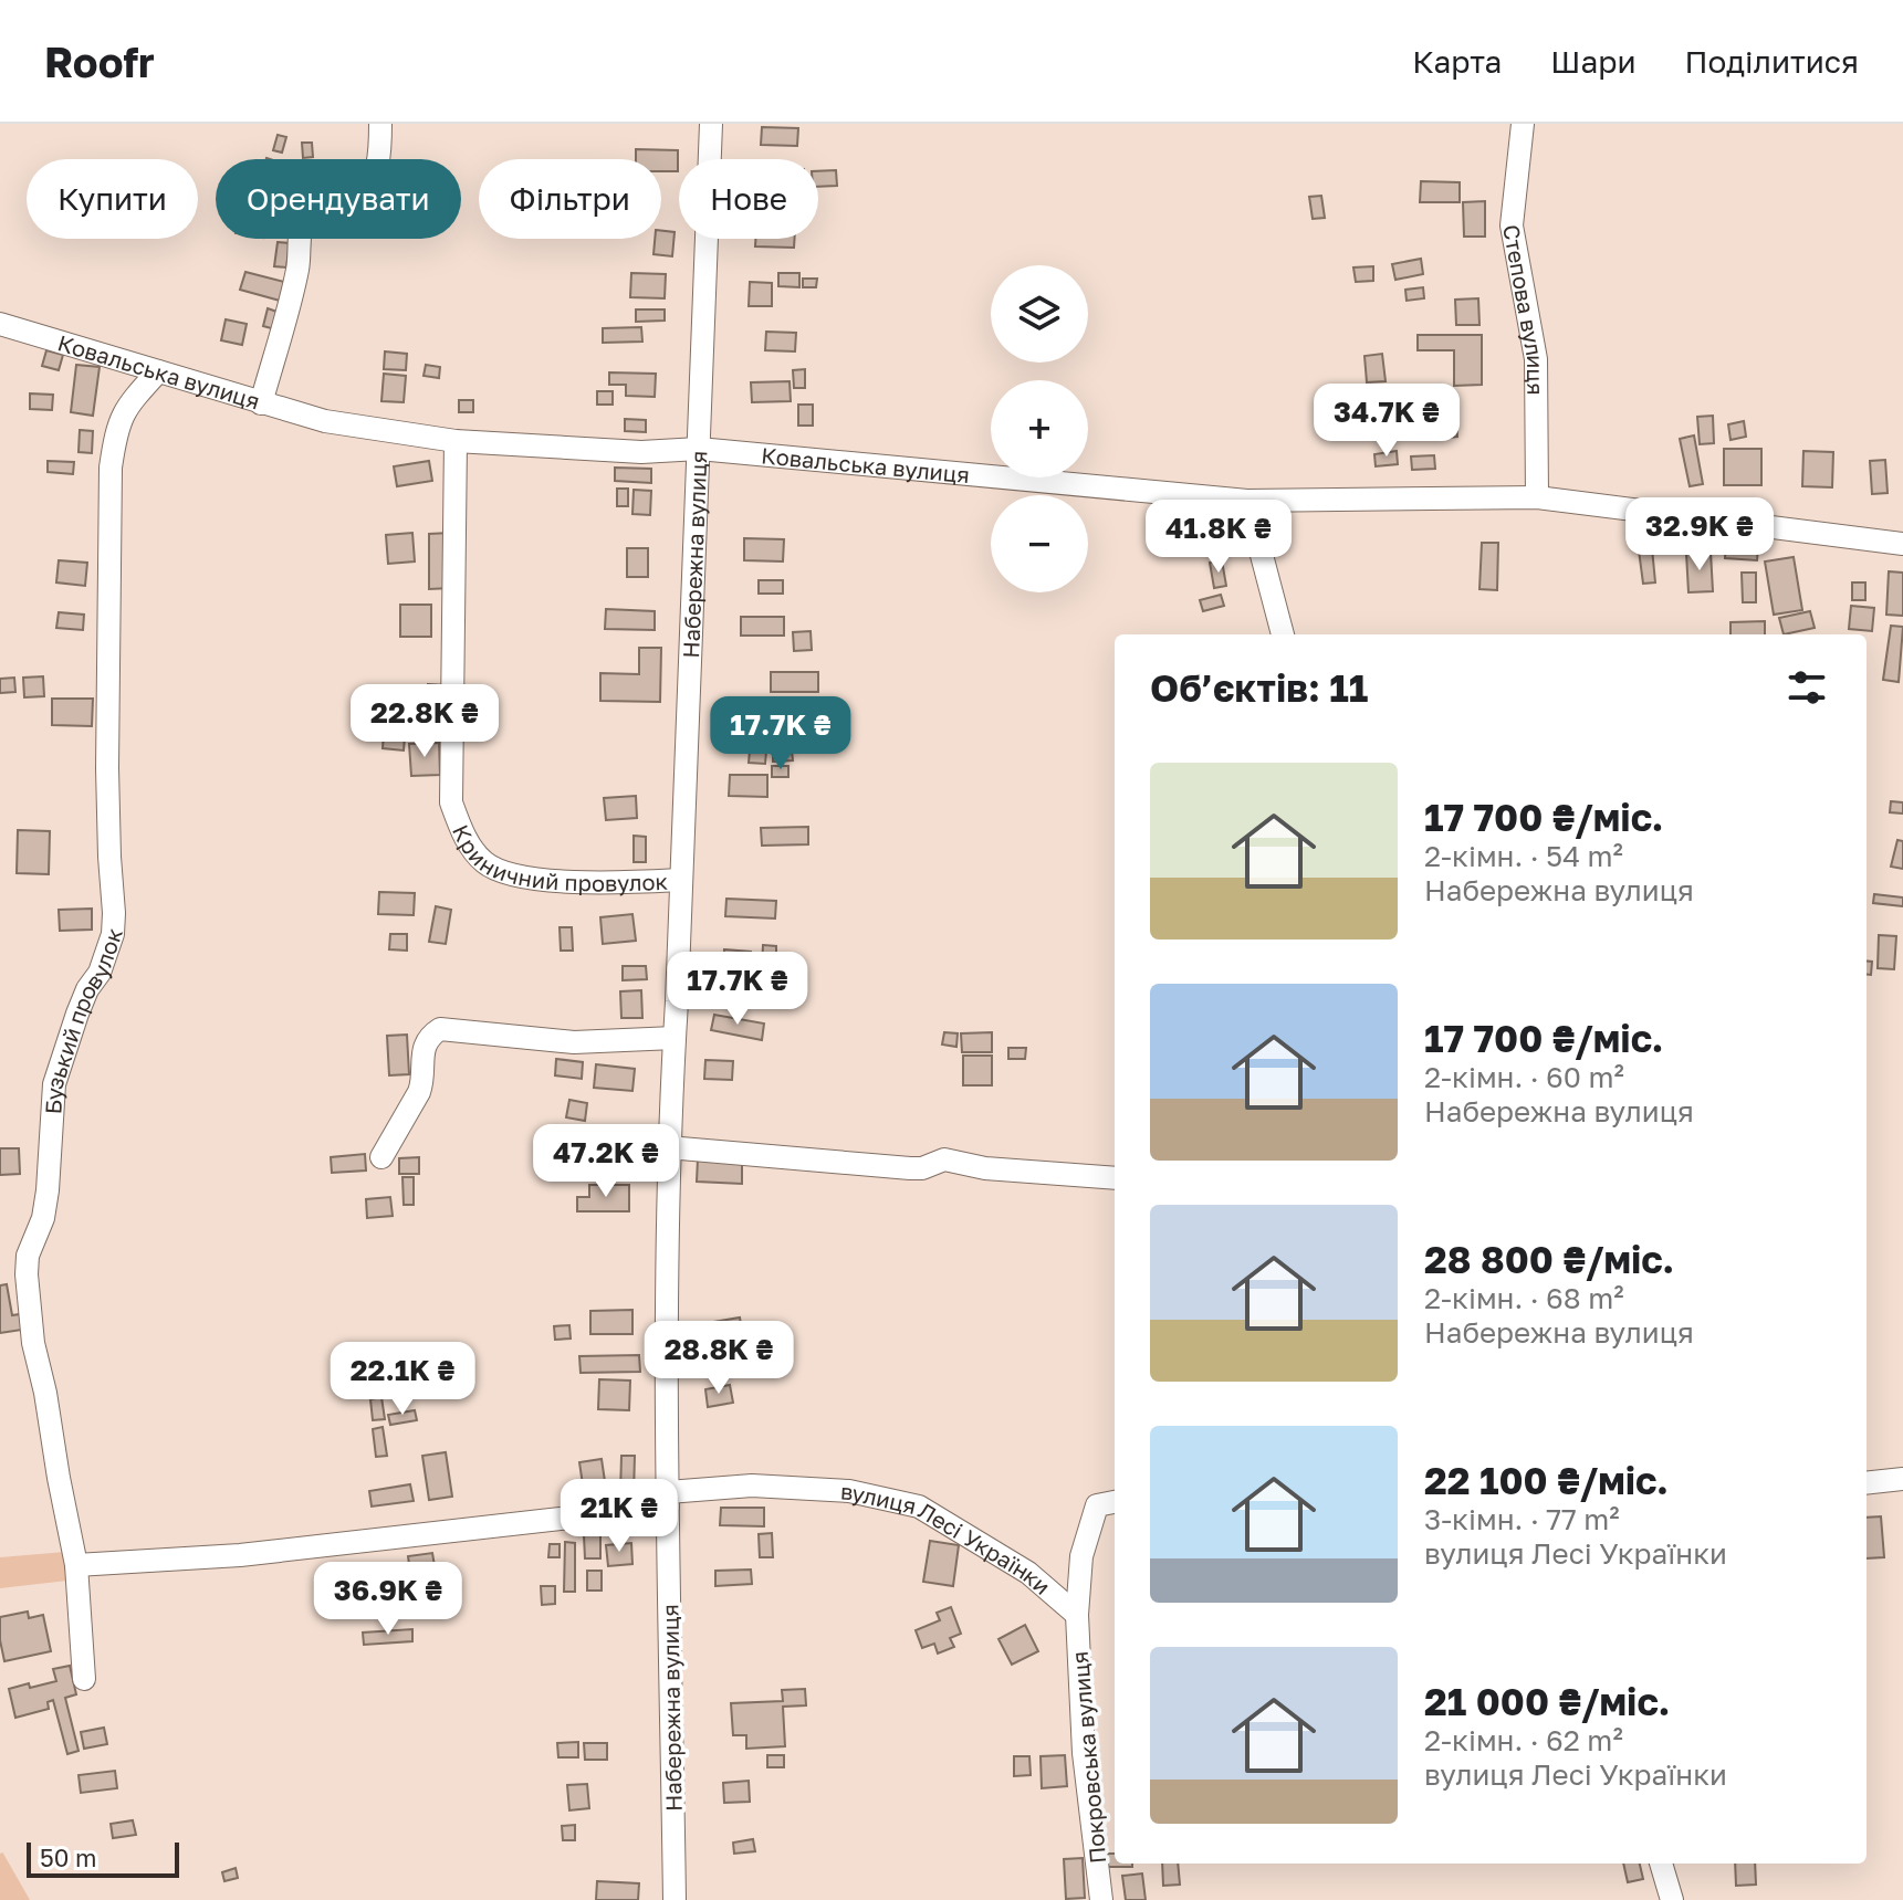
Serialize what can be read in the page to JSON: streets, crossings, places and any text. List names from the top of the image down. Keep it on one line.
{"streets":{"street":["Степова вулиця","Ковальська вулиця","Набережна вулиця","Криничний провулок","Бузький провулок","вулиця Лесі Українки","Покровська вулиця"]},"crossings":[["Степова вулиця","Ковальська вулиця"],["Ковальська вулиця","Набережна вулиця"],["Ковальська вулиця","Криничний провулок"],["Ковальська вулиця","Бузький провулок"],["Набережна вулиця","Криничний провулок"],["Набережна вулиця","вулиця Лесі Українки"],["Бузький провулок","вулиця Лесі Українки"],["вулиця Лесі Українки","Покровська вулиця"]],"scale_bar":"50 m","page":{"header":"Roofr","nav":["Карта","Шари","Поділитися"],"chip":["Купити","Орендувати","Фільтри","Нове"],"map_buttons":["+","−"],"price":["34.7K ₴","32.9K ₴","41.8K ₴","22.8K ₴","17.7K ₴","17.7K ₴","47.2K ₴","28.8K ₴","22.1K ₴","21K ₴","36.9K ₴"],"heading":"Об’єктів: 11","list":[{"name":"17 700 ₴/міс.","note":"2-кімн. · 54 m² · Набережна вулиця"},{"name":"17 700 ₴/міс.","note":"2-кімн. · 60 m² · Набережна вулиця"},{"name":"28 800 ₴/міс.","note":"2-кімн. · 68 m² · Набережна вулиця"},{"name":"22 100 ₴/міс.","note":"3-кімн. · 77 m² · вулиця Лесі Українки"},{"name":"21 000 ₴/міс.","note":"2-кімн. · 62 m² · вулиця Лесі Українки"}],"scale":"50 m"}}
